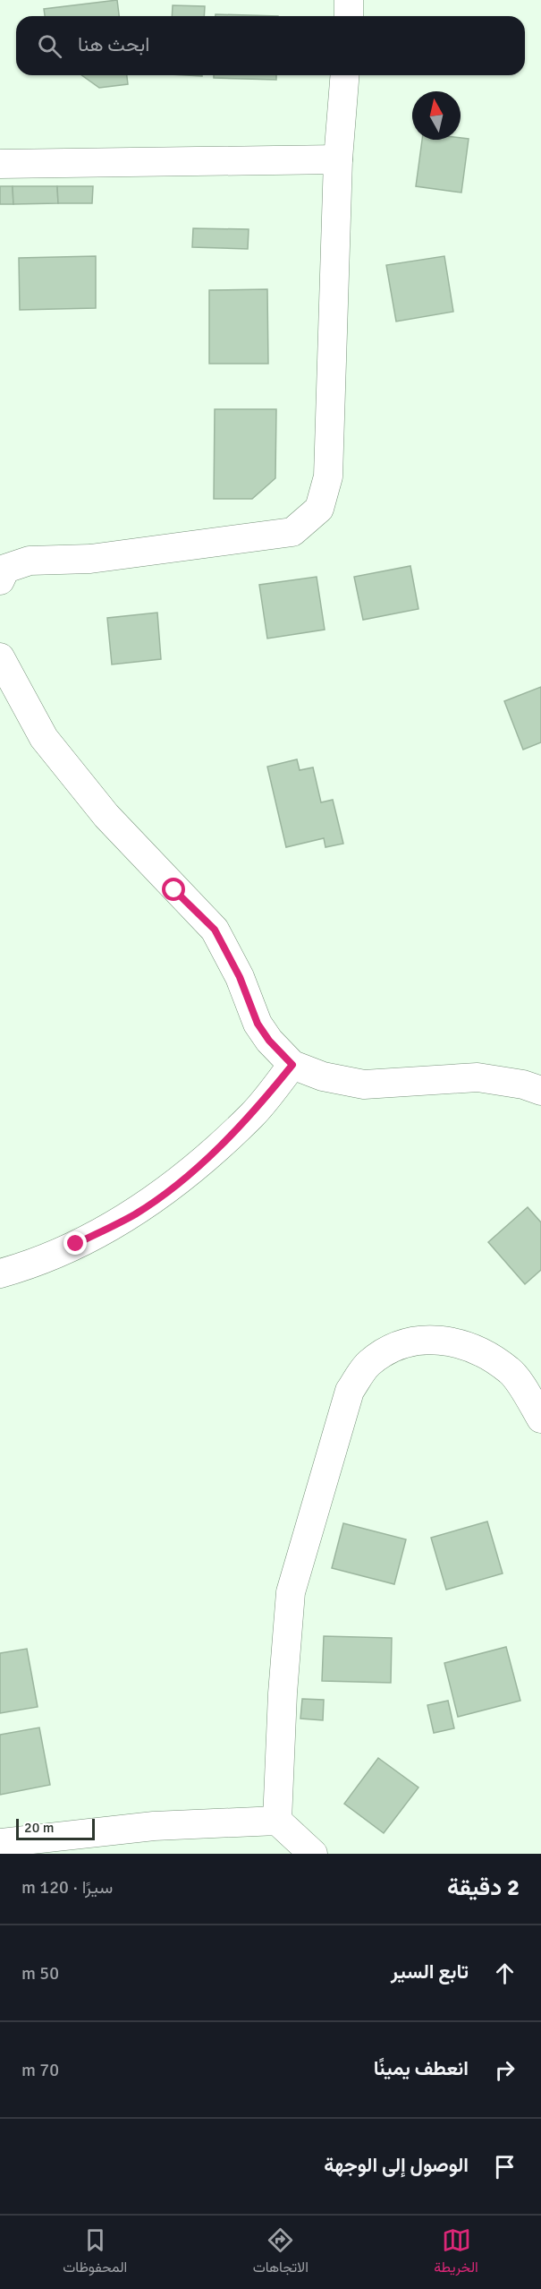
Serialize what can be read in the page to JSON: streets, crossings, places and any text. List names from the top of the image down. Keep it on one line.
{"scale_bar":"20 m","north":"top","page":{"search":"ابحث هنا","scale":"20 m","heading":["2 دقيقة","سيرًا · 120 m"],"list":[["تابع السير","50 m"],["انعطف يمينًا","70 m"],"الوصول إلى الوجهة"],"nav":["الخريطة","الاتجاهات","المحفوظات"]}}
